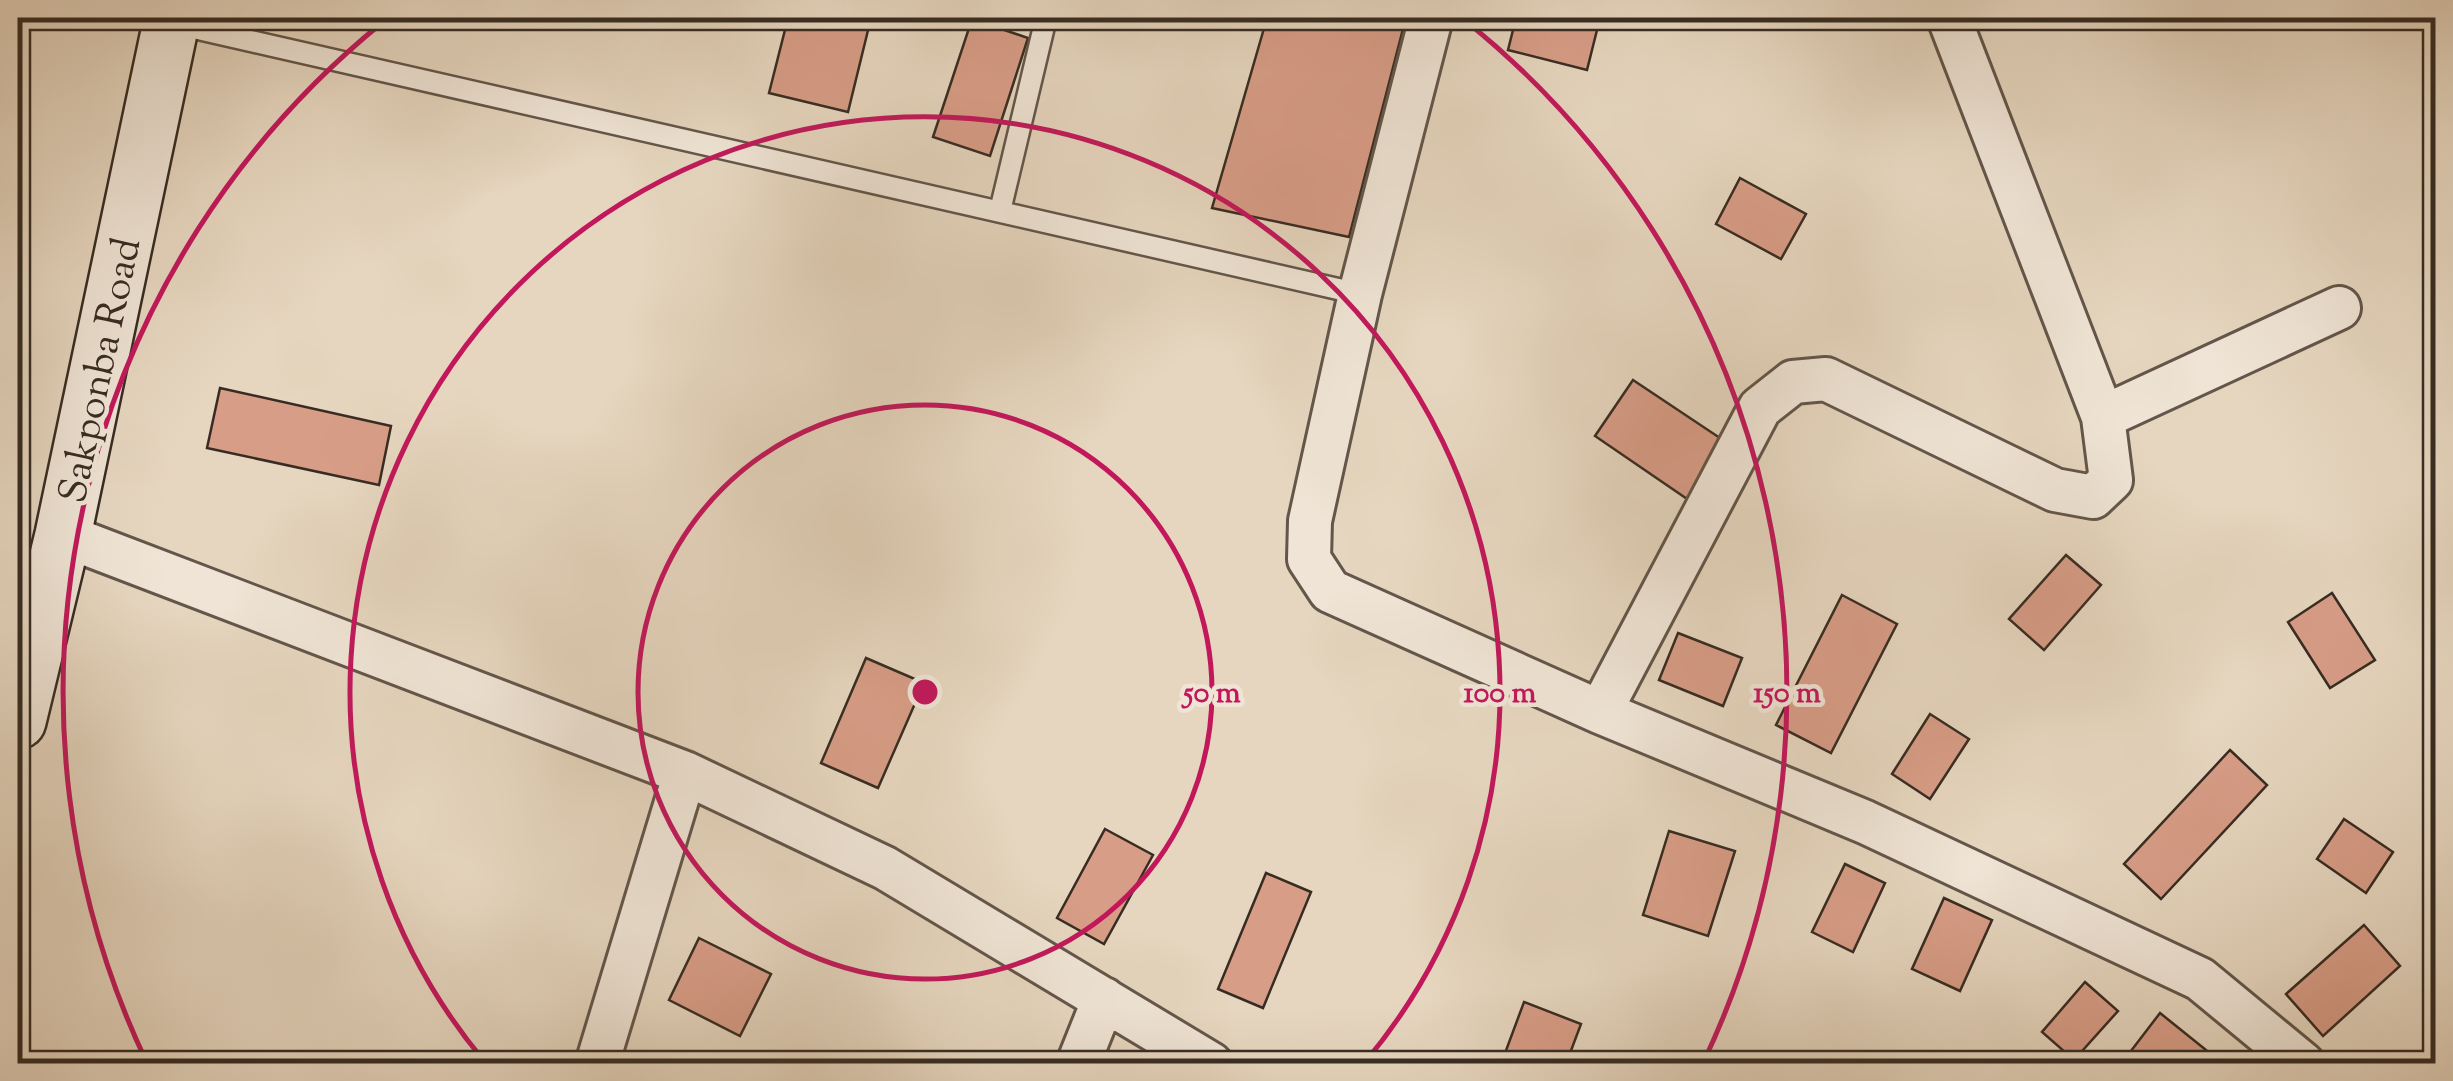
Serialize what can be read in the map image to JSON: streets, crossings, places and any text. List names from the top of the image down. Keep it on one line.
{"streets":{"main road":["Sakponba Road"]},"rings":["50 m","100 m","150 m"]}
